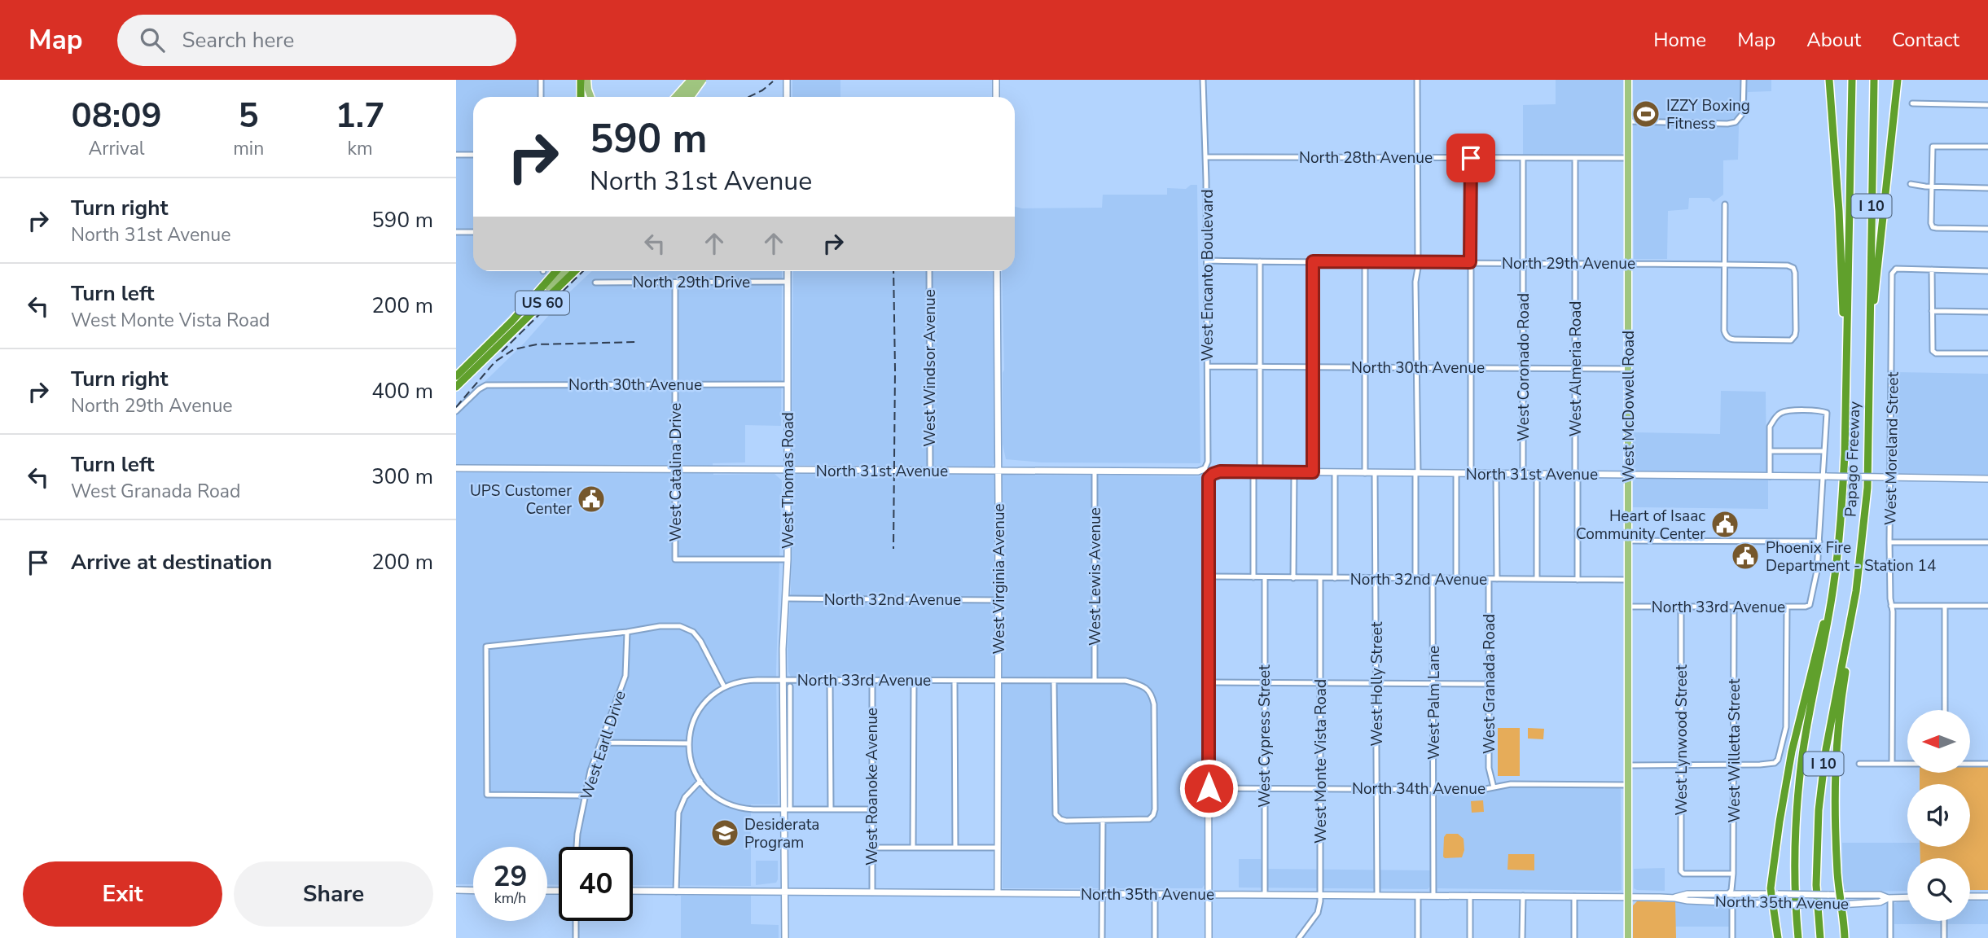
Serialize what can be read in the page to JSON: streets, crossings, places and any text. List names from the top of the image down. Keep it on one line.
{"streets":{"highway":["I 10","US 60","Papago Freeway"],"main road":["West McDowell Road"],"street":["North 28th Avenue","North 29th Avenue","West Encanto Boulevard","North 29th Drive","North 30th Avenue","West Coronado Road","West Windsor Avenue","West Almeria Road","West Moreland Street","North 31st Avenue","West Catalina Drive","West Thomas Road","West Lewis Avenue","West Virginia Avenue","North 32nd Avenue","North 33rd Avenue","West Holly Street","West Granada Road","West Palm Lane","West Cypress Street","West Lynwood Street","West Earll Drive","West Willetta Street","West Monte Vista Road","West Roanoke Avenue","North 34th Avenue","North 35th Avenue"]},"crossings":[["North 28th Avenue","West Encanto Boulevard"],["North 28th Avenue","West Coronado Road"],["North 28th Avenue","West Almeria Road"],["North 28th Avenue","West McDowell Road"],["North 29th Avenue","West Encanto Boulevard"],["North 29th Avenue","West Coronado Road"],["North 29th Avenue","West Almeria Road"],["North 29th Avenue","West McDowell Road"],["West Encanto Boulevard","North 30th Avenue"],["West Encanto Boulevard","North 31st Avenue"],["North 29th Drive","West Catalina Drive"],["North 29th Drive","West Thomas Road"],["North 30th Avenue","West Coronado Road"],["North 30th Avenue","West Almeria Road"],["North 30th Avenue","West McDowell Road"],["North 30th Avenue","West Catalina Drive"],["North 30th Avenue","West Thomas Road"],["West Coronado Road","North 31st Avenue"],["West Windsor Avenue","North 31st Avenue"],["West Almeria Road","North 31st Avenue"],["West Almeria Road","North 32nd Avenue"],["West McDowell Road","North 31st Avenue"],["West McDowell Road","North 32nd Avenue"],["West McDowell Road","North 33rd Avenue"],["West McDowell Road","North 34th Avenue"],["West McDowell Road","North 35th Avenue"],["West Moreland Street","North 31st Avenue"],["North 31st Avenue","West Catalina Drive"],["North 31st Avenue","West Thomas Road"],["North 31st Avenue","West Lewis Avenue"],["North 31st Avenue","West Virginia Avenue"],["North 31st Avenue","North 32nd Avenue"],["North 31st Avenue","West Holly Street"],["West Catalina Drive","West Thomas Road"],["West Thomas Road","North 32nd Avenue"],["West Thomas Road","North 33rd Avenue"],["West Thomas Road","North 35th Avenue"],["West Lewis Avenue","North 33rd Avenue"],["West Virginia Avenue","North 32nd Avenue"],["West Virginia Avenue","North 33rd Avenue"],["West Virginia Avenue","North 35th Avenue"],["North 32nd Avenue","West Holly Street"],["North 32nd Avenue","West Granada Road"],["North 32nd Avenue","West Palm Lane"],["North 32nd Avenue","West Cypress Street"],["North 32nd Avenue","West Monte Vista Road"],["North 33rd Avenue","West Lynwood Street"],["North 33rd Avenue","West Willetta Street"],["North 33rd Avenue","West Roanoke Avenue"],["West Holly Street","North 34th Avenue"],["West Holly Street","North 35th Avenue"],["West Granada Road","North 34th Avenue"],["West Palm Lane","North 34th Avenue"],["West Palm Lane","North 35th Avenue"],["West Cypress Street","North 34th Avenue"],["West Cypress Street","North 35th Avenue"],["West Lynwood Street","West Willetta Street"],["West Willetta Street","North 35th Avenue"],["West Monte Vista Road","North 34th Avenue"],["West Monte Vista Road","North 35th Avenue"],["West Roanoke Avenue","North 35th Avenue"]],"places":{"sports":["IZZY Boxing Fitness"],"public building":["UPS Customer Center","Heart of Isaac Community Center","Phoenix Fire Department - Station 14"],"school or university":["Desiderata Program"]},"north":"left","page":{"header":"Map","search":"Search here","nav":["Home","Map","About","Contact"],"eta":["08:09","Arrival","5","min","1.7","km"],"turn":["590 m","North 31st Avenue"],"list":[{"name":"Turn right","note":"North 31st Avenue","value":"590 m"},{"name":"Turn left","note":"West Monte Vista Road","value":"200 m"},{"name":"Turn right","note":"North 29th Avenue","value":"400 m"},{"name":"Turn left","note":"West Granada Road","value":"300 m"},{"name":"Arrive at destination","value":"200 m"}],"speed":"29 km/h","limit":"40","buttons":["Exit","Share"]}}
